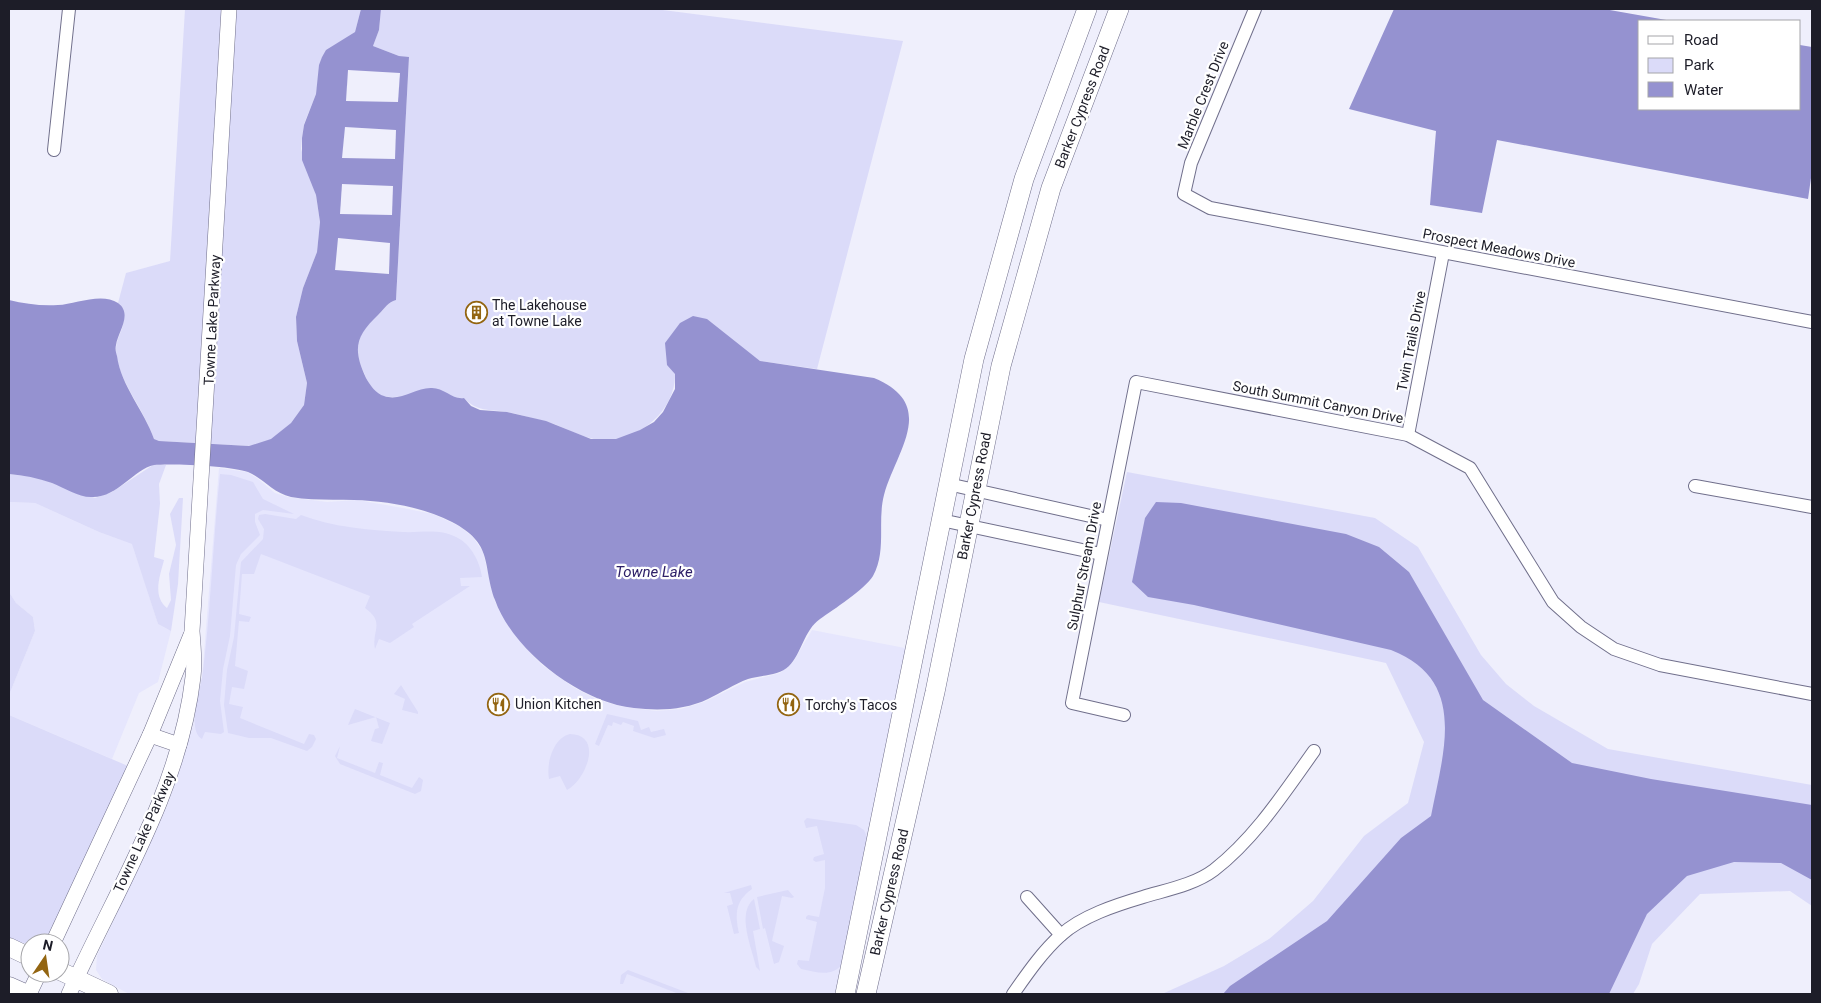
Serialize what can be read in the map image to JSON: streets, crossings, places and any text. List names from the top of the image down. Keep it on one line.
{"streets":{"main road":["Barker Cypress Road"],"street":["Marble Crest Drive","Prospect Meadows Drive","Towne Lake Parkway","Twin Trails Drive","South Summit Canyon Drive","Sulphur Stream Drive"]},"crossings":[["Marble Crest Drive","Prospect Meadows Drive"],["Prospect Meadows Drive","Twin Trails Drive"],["Twin Trails Drive","South Summit Canyon Drive"],["South Summit Canyon Drive","Sulphur Stream Drive"]],"water":["Towne Lake"],"places":{"building":["The Lakehouse at Towne Lake"],"restaurant":["Union Kitchen","Torchy's Tacos"]},"legend":["Road","Park","Water"],"north":"top"}
